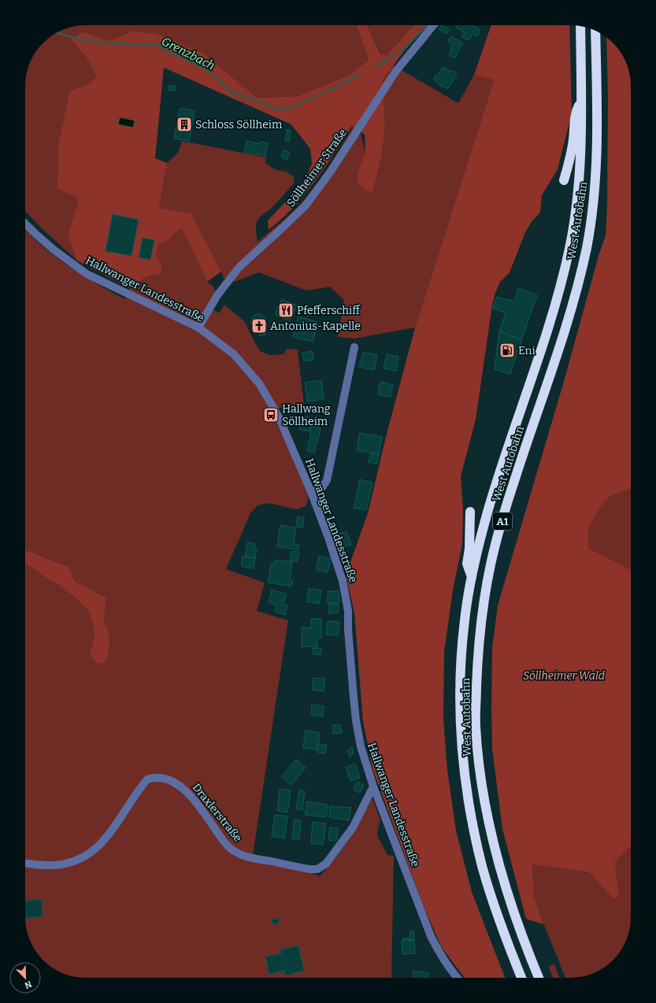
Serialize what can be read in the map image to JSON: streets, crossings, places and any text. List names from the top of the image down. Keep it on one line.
{"streets":{"highway":["West Autobahn","A1"],"street":["Söllheimer Straße","Hallwanger Landesstraße","Draxlerstraße"]},"crossings":[["Söllheimer Straße","Hallwanger Landesstraße"],["Hallwanger Landesstraße","Draxlerstraße"]],"water":["Grenzbach"],"parks":["Söllheimer Wald"],"places":{"building":["Schloss Söllheim"],"restaurant":["Pfefferschiff"],"church":["Antonius-Kapelle"],"fuel station":["Eni"],"bus stop":["Hallwang Söllheim"]},"north":"bottom right"}
